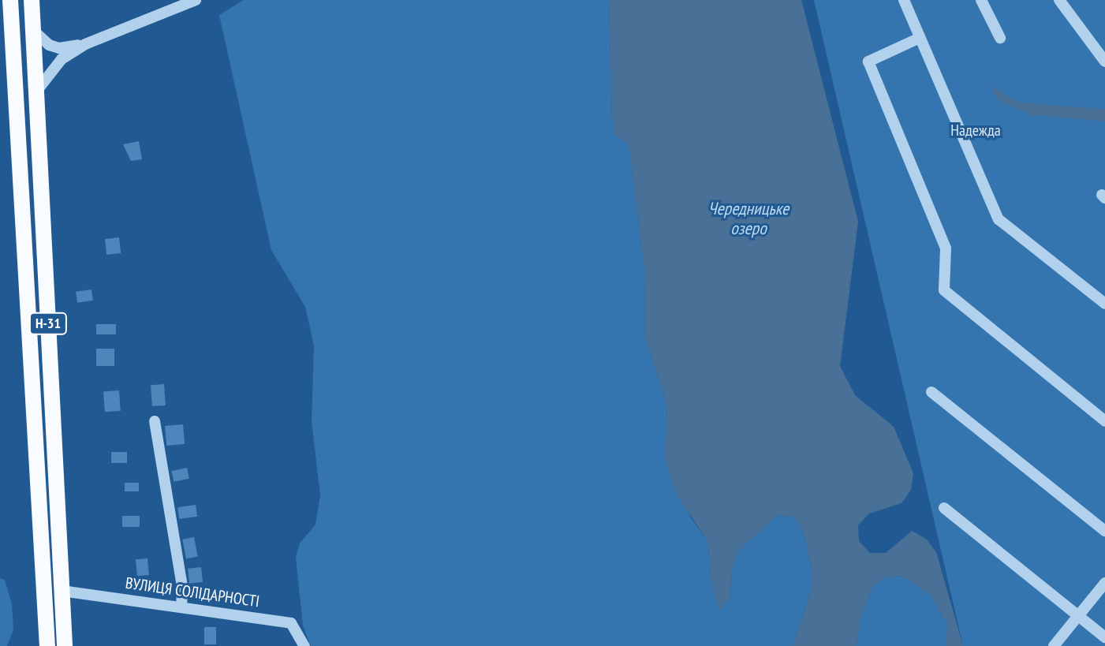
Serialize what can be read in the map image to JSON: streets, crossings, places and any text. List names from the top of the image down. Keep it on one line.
{"streets":{"main road":["Н-31"],"street":["ВУЛИЦЯ СОЛІДАРНОСТІ"]},"crossings":[["Н-31","ВУЛИЦЯ СОЛІДАРНОСТІ"]],"water":["Чередницьке озеро"],"parks":["Надежда"]}
